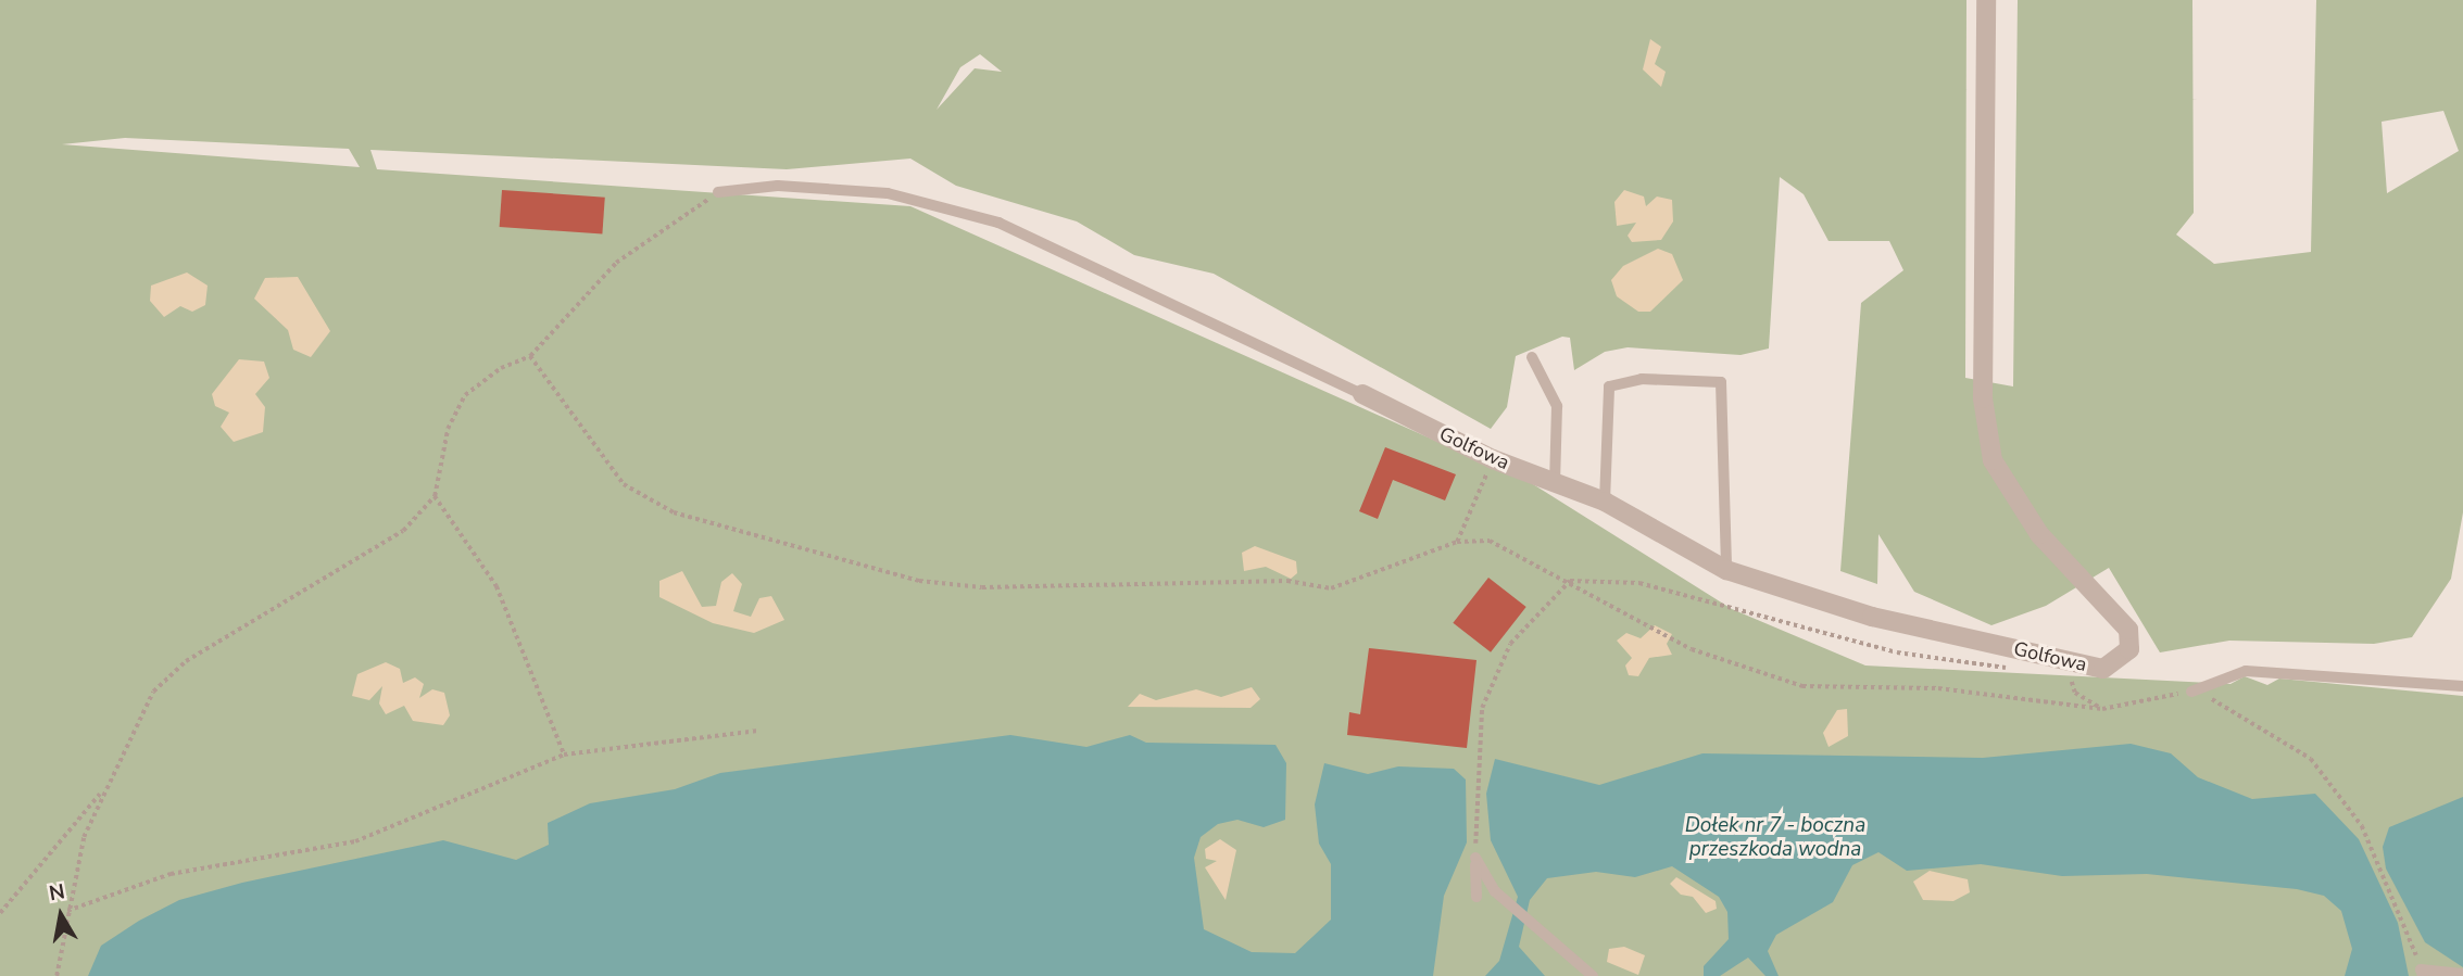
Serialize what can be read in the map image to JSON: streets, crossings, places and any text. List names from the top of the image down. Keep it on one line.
{"streets":{"street":["Golfowa"]},"water":["Dołek nr 7 - boczna przeszkoda wodna"],"north":"top"}
